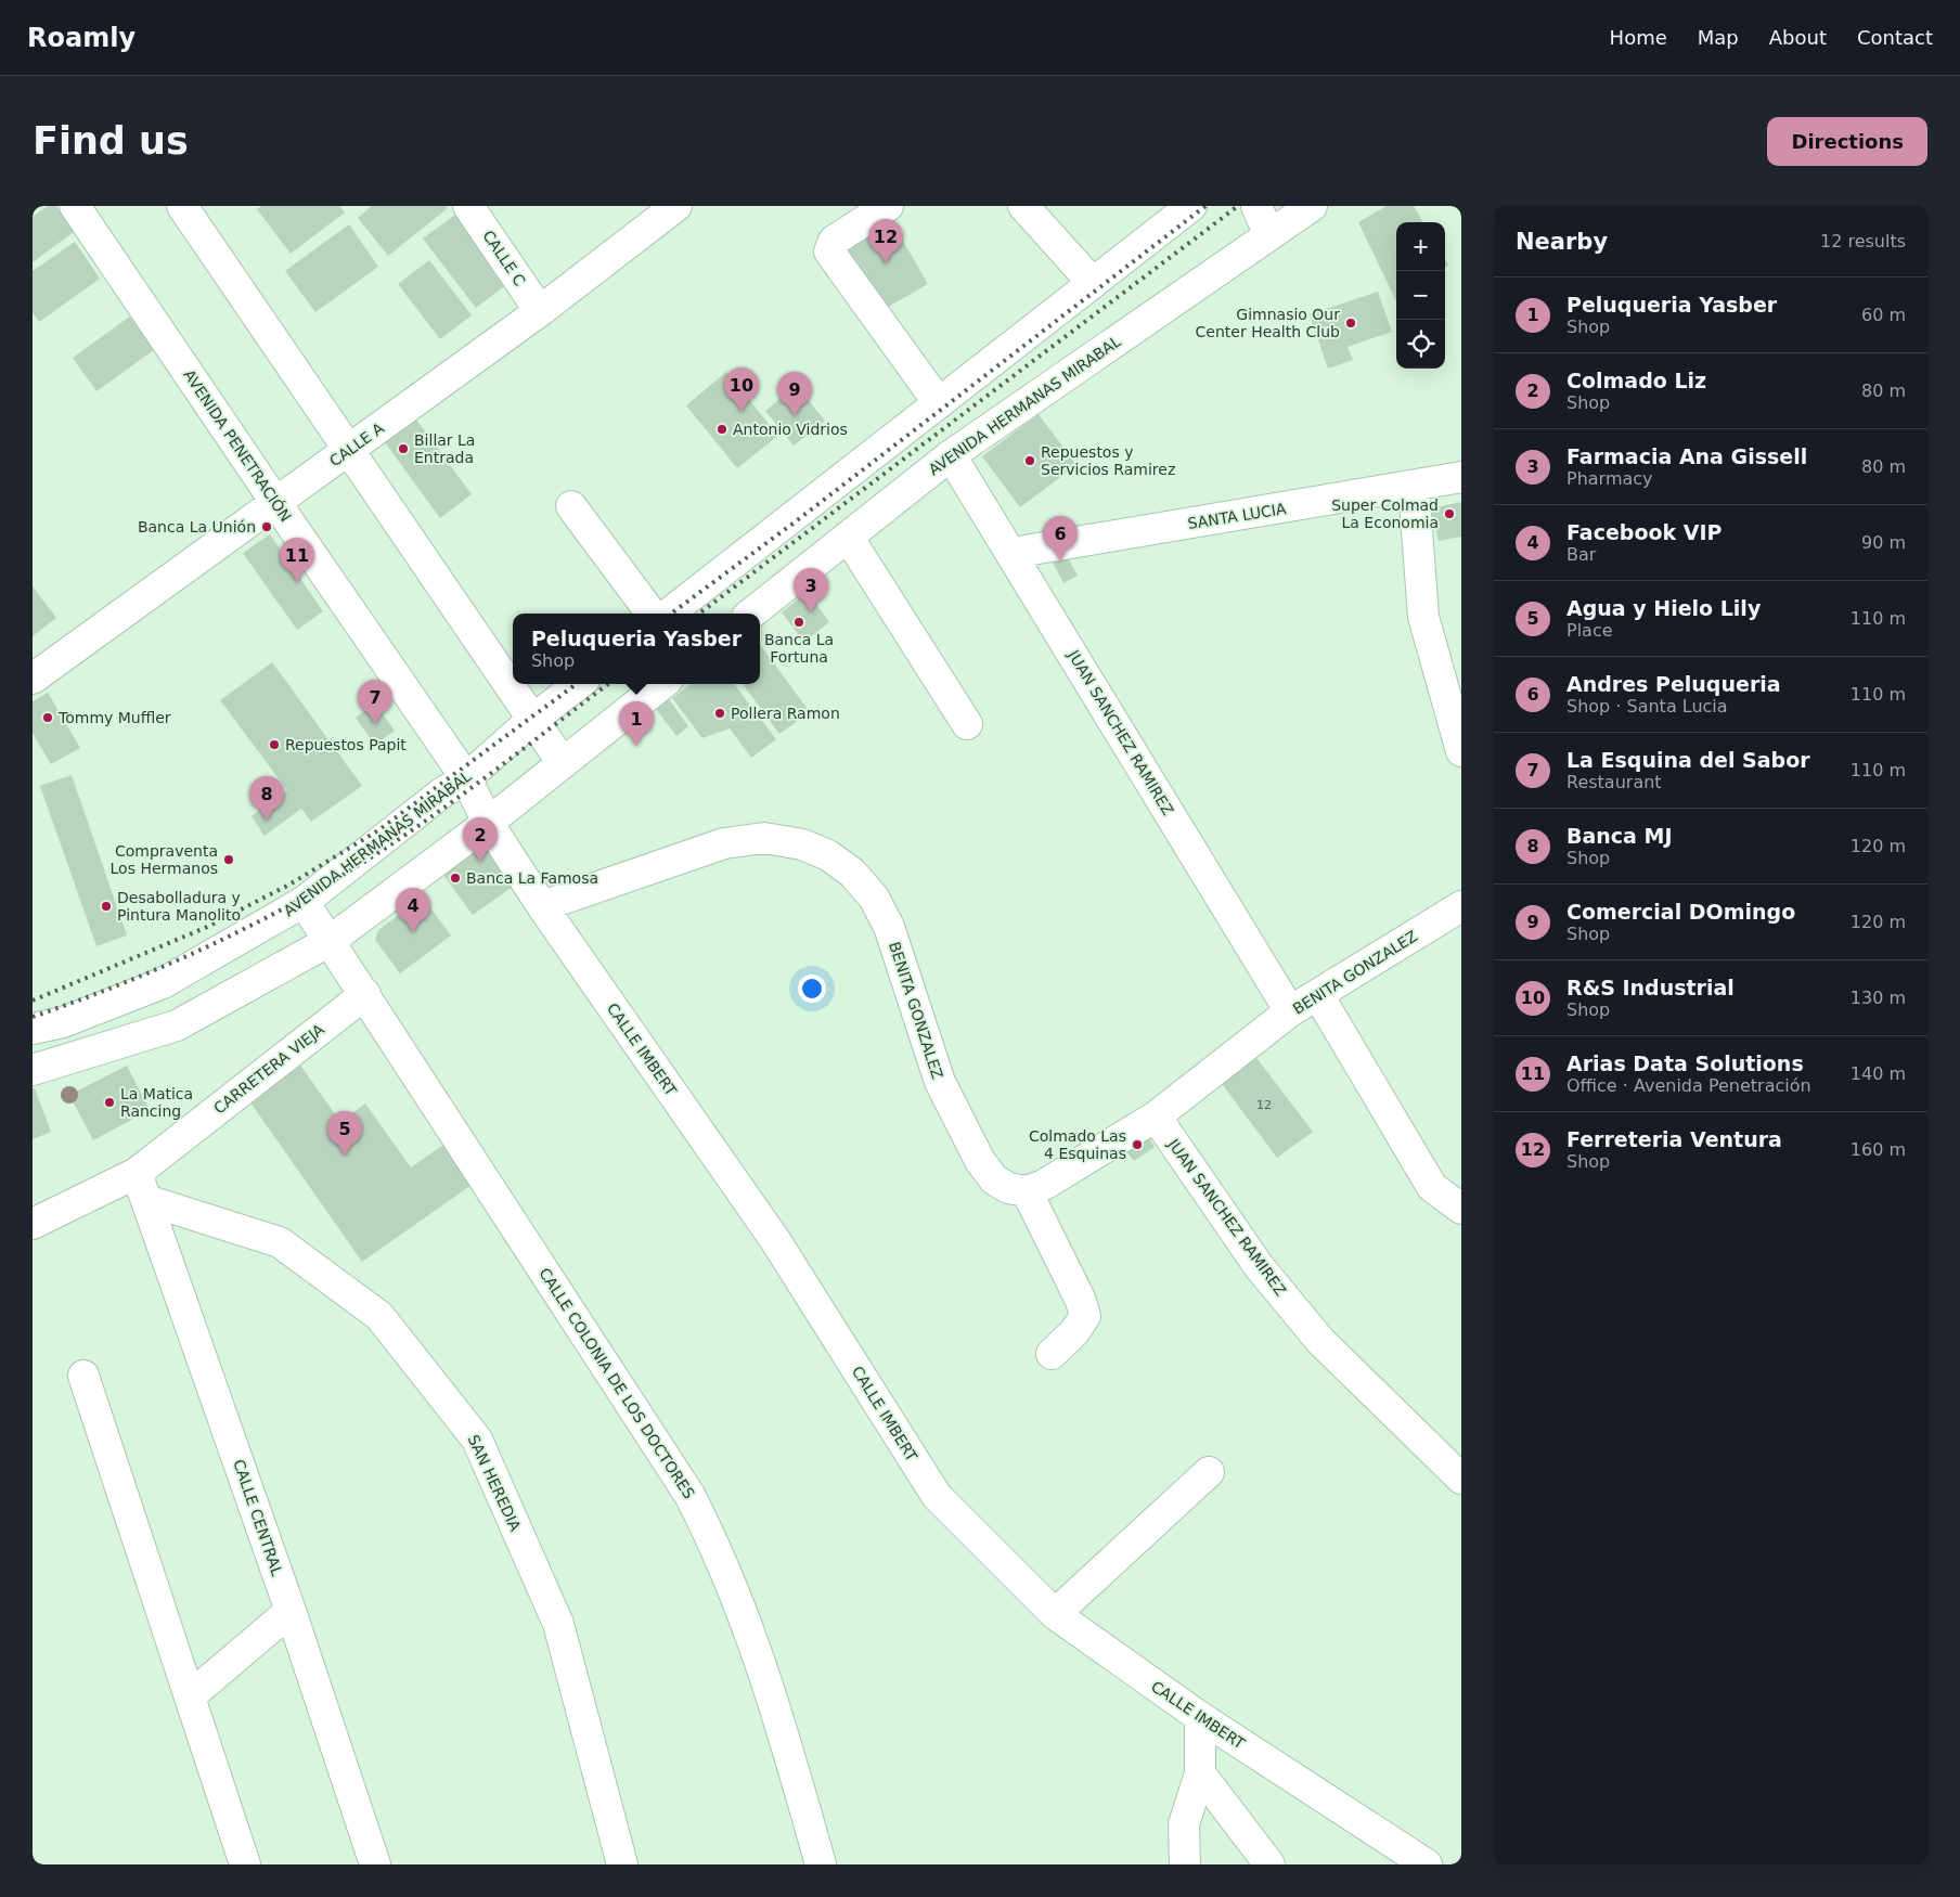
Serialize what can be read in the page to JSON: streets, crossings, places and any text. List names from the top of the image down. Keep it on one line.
{"streets":{"street":["CALLE C","AVENIDA HERMANAS MIRABAL","CALLE A","AVENIDA PENETRACIÓN","SANTA LUCIA","JUAN SANCHEZ RAMIREZ","BENITA GONZALEZ","CALLE IMBERT","CARRETERA VIEJA","CALLE COLONIA DE LOS DOCTORES","SAN HEREDIA","CALLE CENTRAL"]},"crossings":[["CALLE C","CALLE A"],["AVENIDA HERMANAS MIRABAL","AVENIDA PENETRACIÓN"],["AVENIDA HERMANAS MIRABAL","JUAN SANCHEZ RAMIREZ"],["AVENIDA HERMANAS MIRABAL","CALLE COLONIA DE LOS DOCTORES"],["CALLE A","AVENIDA PENETRACIÓN"],["AVENIDA PENETRACIÓN","CALLE IMBERT"],["SANTA LUCIA","JUAN SANCHEZ RAMIREZ"],["JUAN SANCHEZ RAMIREZ","BENITA GONZALEZ"],["BENITA GONZALEZ","CALLE IMBERT"],["CARRETERA VIEJA","CALLE COLONIA DE LOS DOCTORES"],["CARRETERA VIEJA","CALLE CENTRAL"],["SAN HEREDIA","CALLE CENTRAL"]],"places":["Gimnasio Our Center Health Club","Antonio Vidrios","Billar La Entrada","Repuestos y Servicios Ramirez","Super Colmad La Economia","Banca La Unión","Banca La Fortuna","Pollera Ramon","Tommy Muffler","Repuestos Papit","Compraventa Los Hermanos","Banca La Famosa","Desabolladura y Pintura Manolito","La Matica Rancing","Colmado Las 4 Esquinas"],"house_numbers":["12"],"page":{"header":"Roamly","nav":["Home","Map","About","Contact"],"buttons":"Directions","title":"Find us","heading":["Nearby","12 results"],"pins":["12","10","9","6","11","3","7","1","8","2","4","5"],"map_buttons":["+","−"],"list":[{"mark":"1","name":"Peluqueria Yasber","note":"Shop","value":"60 m"},{"mark":"2","name":"Colmado Liz","note":"Shop","value":"80 m"},{"mark":"3","name":"Farmacia Ana Gissell","note":"Pharmacy","value":"80 m"},{"mark":"4","name":"Facebook VIP","note":"Bar","value":"90 m"},{"mark":"5","name":"Agua y Hielo Lily","note":"Place","value":"110 m"},{"mark":"6","name":"Andres Peluqueria","note":"Shop · Santa Lucia","value":"110 m"},{"mark":"7","name":"La Esquina del Sabor","note":"Restaurant","value":"110 m"},{"mark":"8","name":"Banca MJ","note":"Shop","value":"120 m"},{"mark":"9","name":"Comercial DOmingo","note":"Shop","value":"120 m"},{"mark":"10","name":"R&S Industrial","note":"Shop","value":"130 m"},{"mark":"11","name":"Arias Data Solutions","note":"Office · Avenida Penetración","value":"140 m"},{"mark":"12","name":"Ferreteria Ventura","note":"Shop","value":"160 m"}],"popup":["Peluqueria Yasber","Shop"]}}
